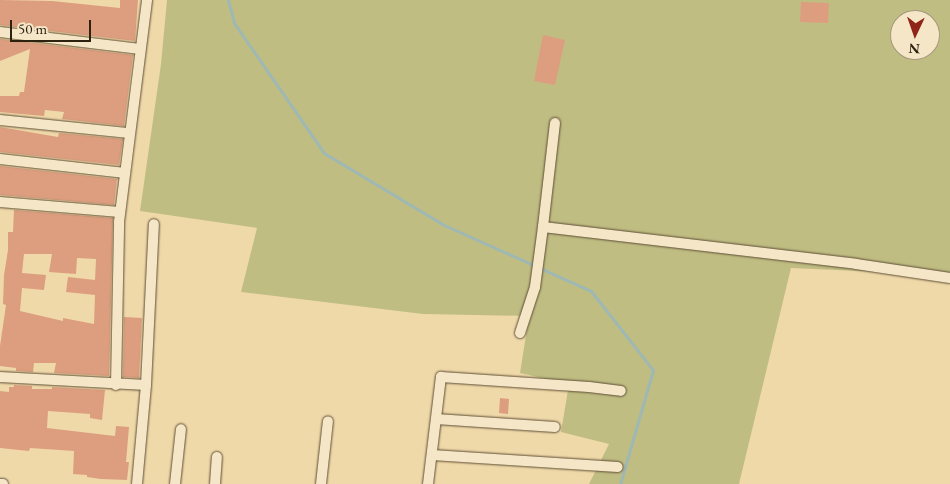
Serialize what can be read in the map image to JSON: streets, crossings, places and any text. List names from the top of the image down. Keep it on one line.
{"scale_bar":"50 m","north":"bottom"}
